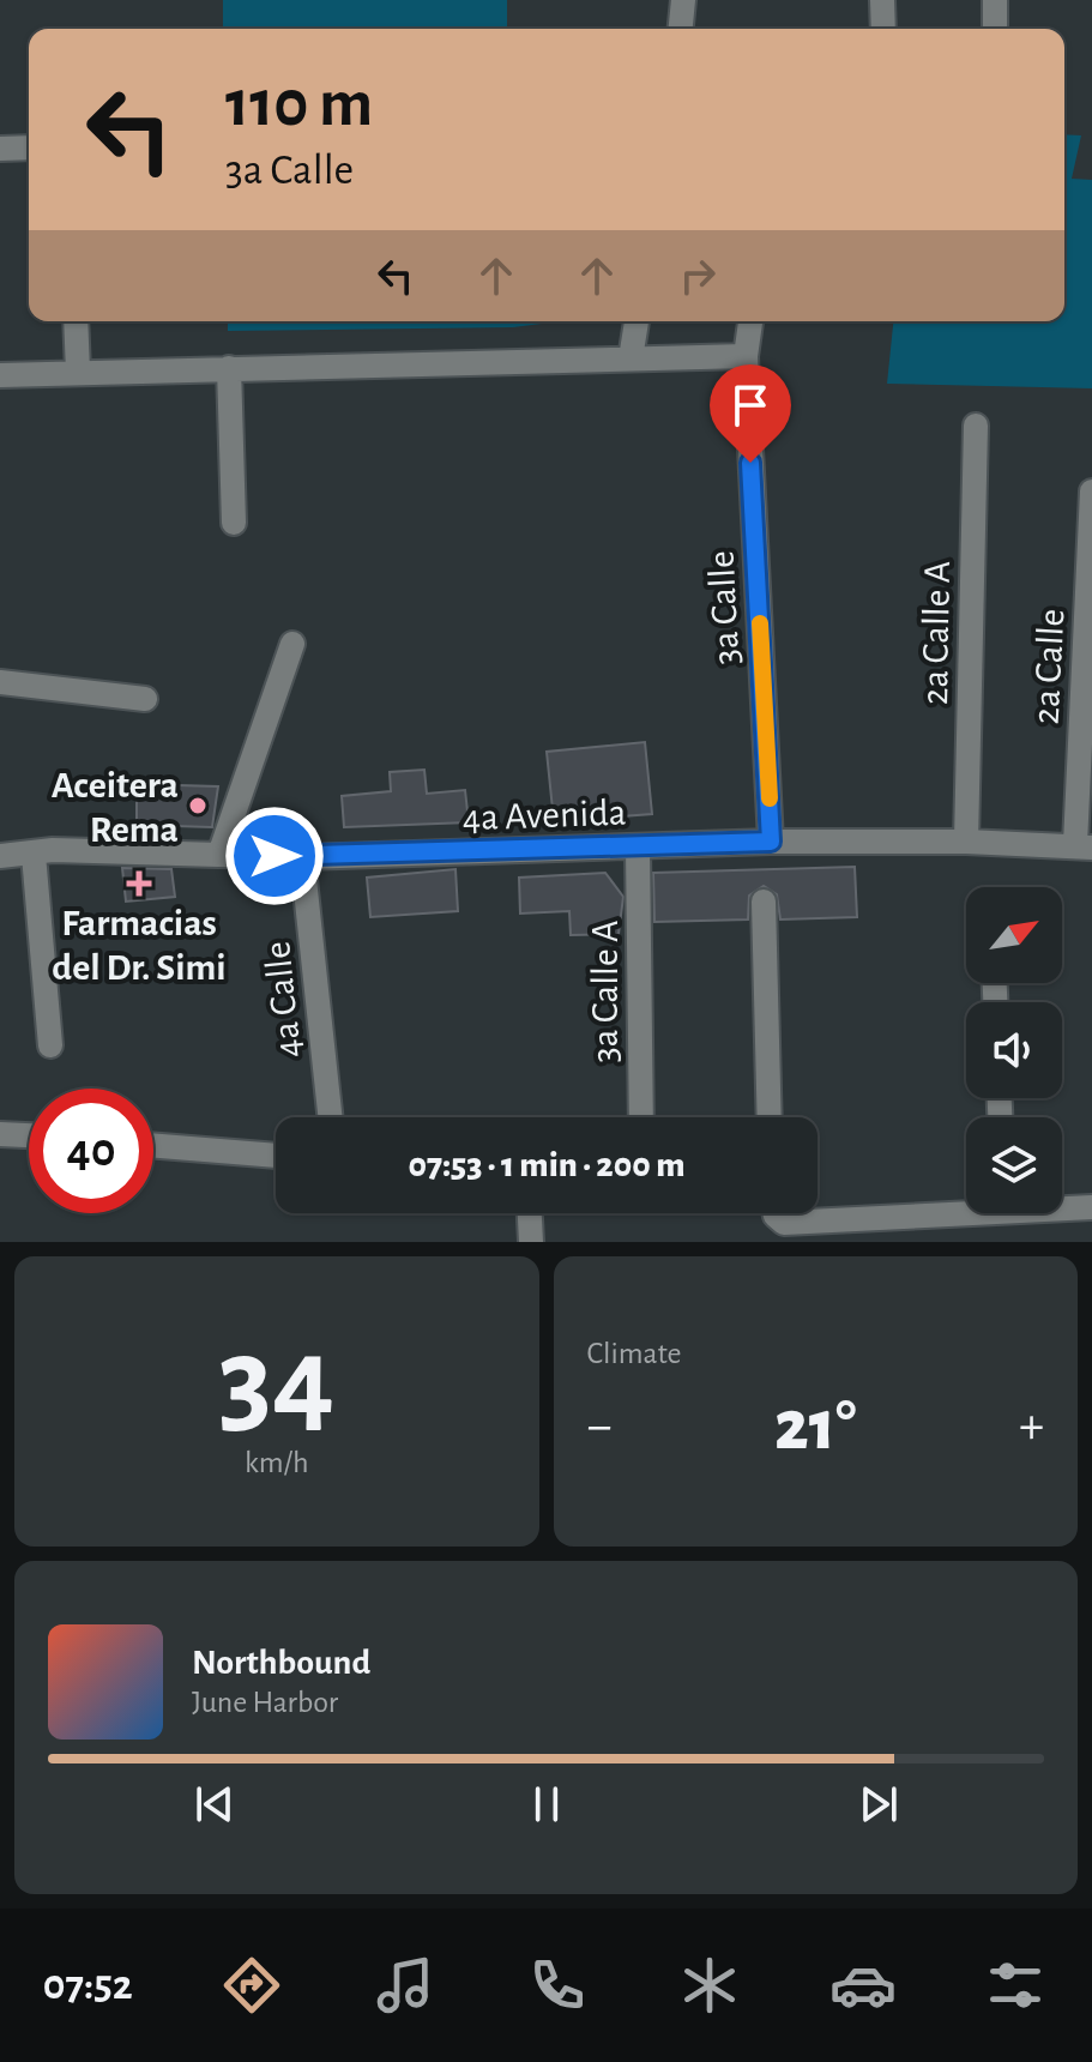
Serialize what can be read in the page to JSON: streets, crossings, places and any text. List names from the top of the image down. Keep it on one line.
{"streets":{"street":["3a Calle","2a Calle A","2a Calle","4a Avenida","3a Calle A","4a Calle"]},"crossings":[["3a Calle","4a Avenida"],["2a Calle A","4a Avenida"],["2a Calle","4a Avenida"],["4a Avenida","3a Calle A"],["4a Avenida","4a Calle"]],"places":{"other":["Aceitera Rema"],"health":["Farmacias del Dr. Simi"]},"north":"top right","page":{"turn":["110 m","3a Calle"],"limit":"40","trip":"07:53 · 1 min · 200 m","tile":[["34","km/h"],"Climate"],"heat":["−","21°","+"],"song":["Northbound","June Harbor"],"tabs":"07:52"}}
